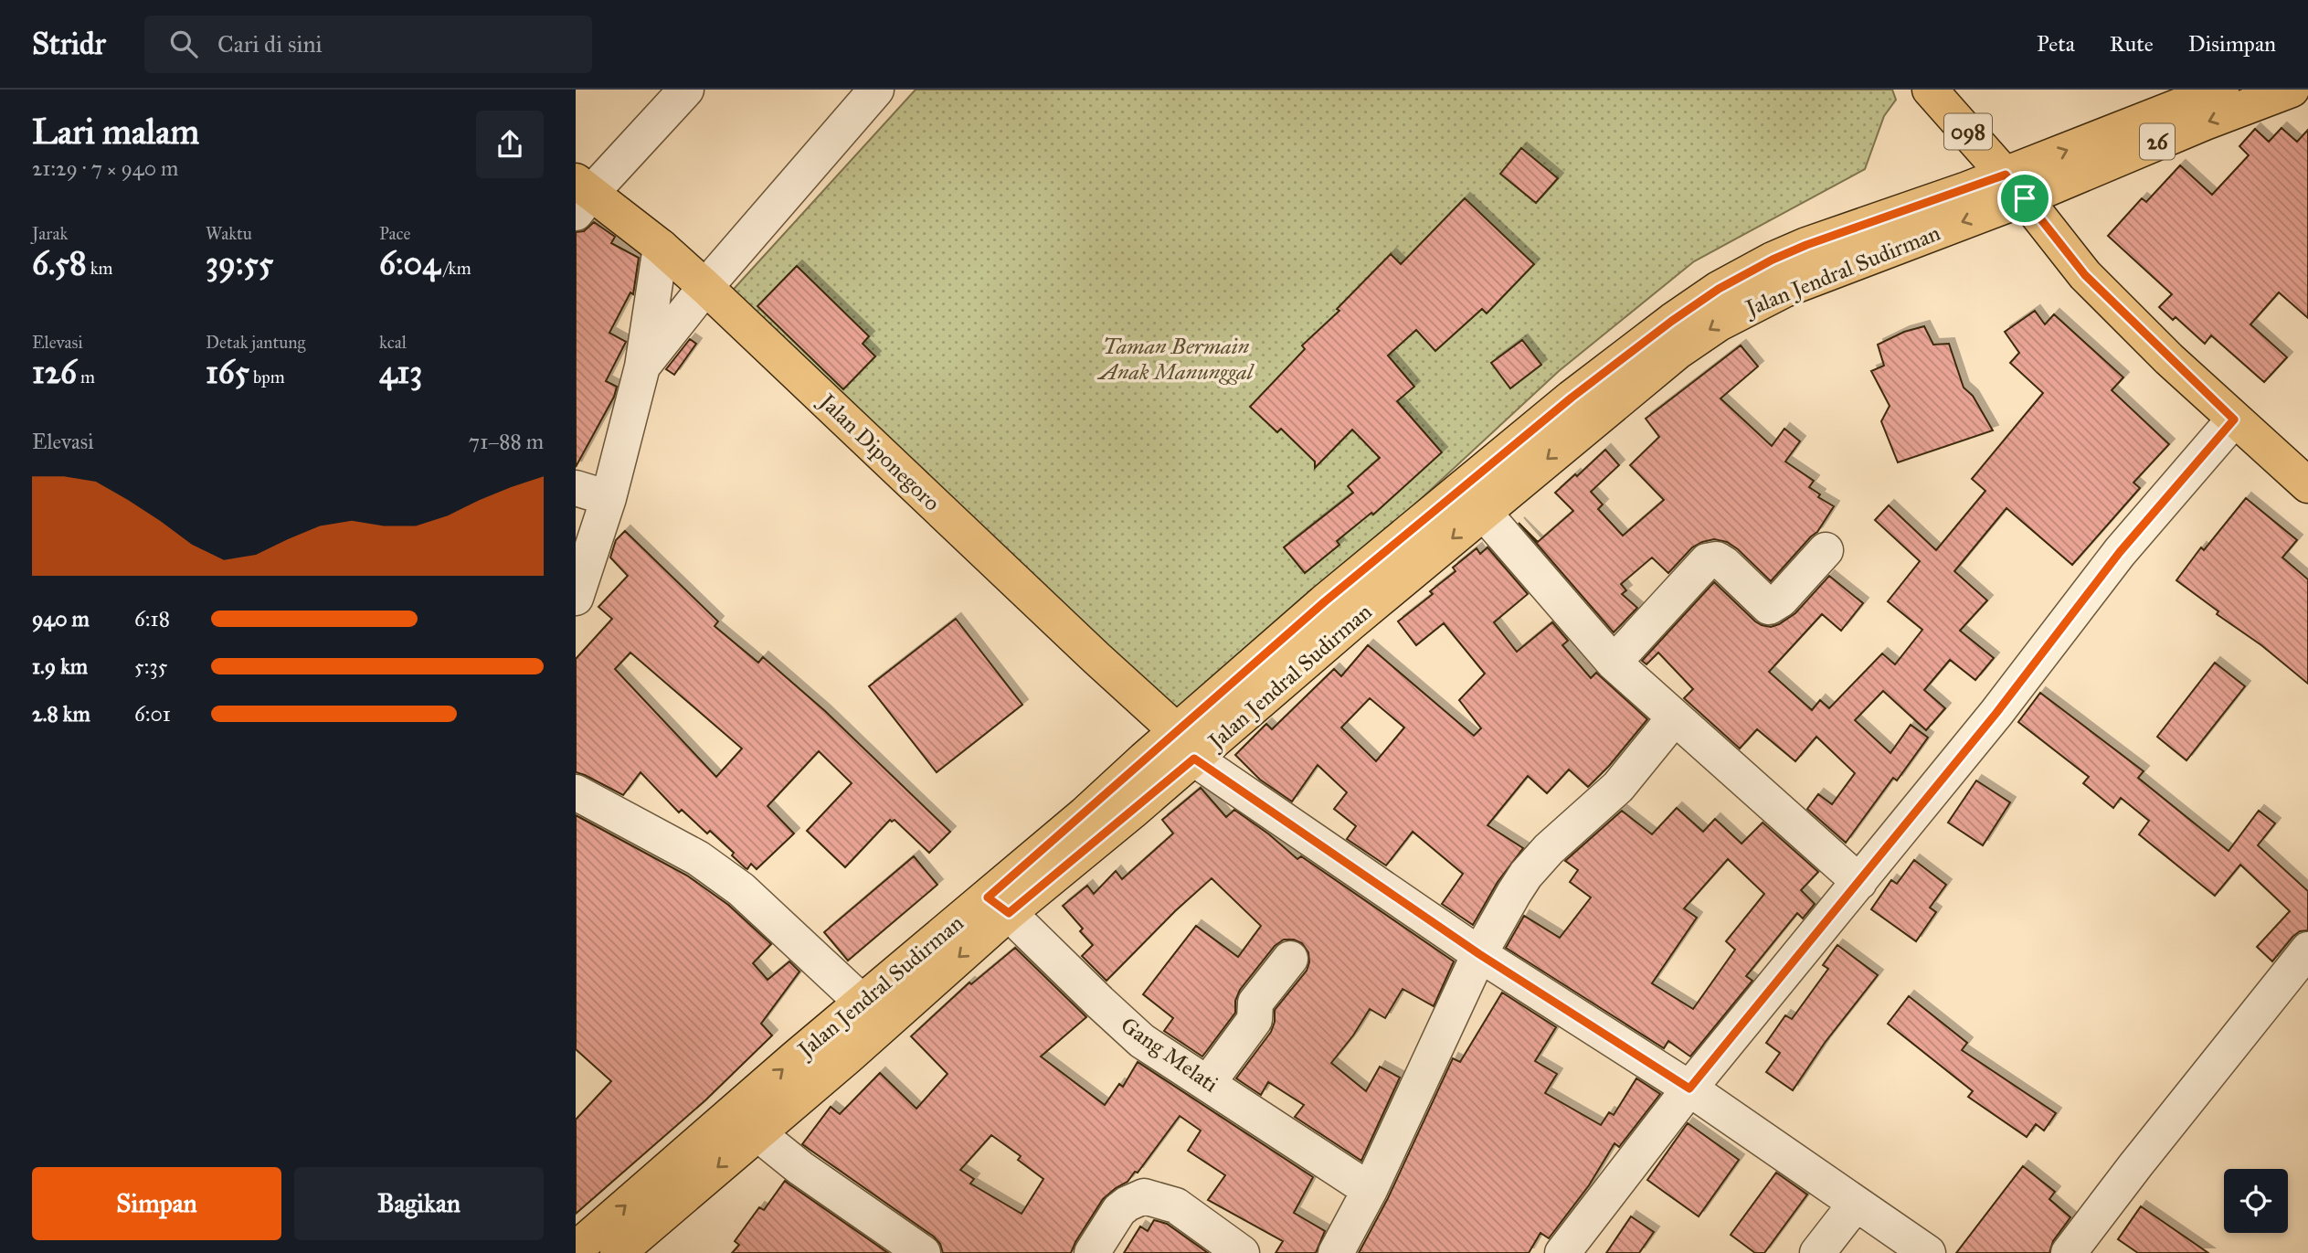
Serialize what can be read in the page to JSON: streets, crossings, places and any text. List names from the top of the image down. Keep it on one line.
{"streets":{"main road":["098","26","Jalan Jendral Sudirman","Jalan Diponegoro"],"street":["Gang Melati"]},"crossings":[["098","26"],["098","Jalan Jendral Sudirman"],["26","Jalan Jendral Sudirman"],["Jalan Jendral Sudirman","Jalan Diponegoro"],["Jalan Jendral Sudirman","Gang Melati"]],"parks":["Taman Bermain Anak Manunggal"],"page":{"header":"Stridr","search":"Cari di sini","nav":["Peta","Rute","Disimpan"],"heading":["Lari malam","21:29 · 7 × 940 m"],"stats":[["Jarak","6.58 km"],["Waktu","39:55"],["Pace","6:04 /km"],["Elevasi","126 m"],["Detak jantung","165 bpm"],["kcal","413"]],"chart":["Elevasi","71–88 m"],"list":[{"name":"940 m","note":"6:18"},{"name":"1.9 km","note":"5:35"},{"name":"2.8 km","note":"6:01"}],"buttons":["Simpan","Bagikan"]}}
